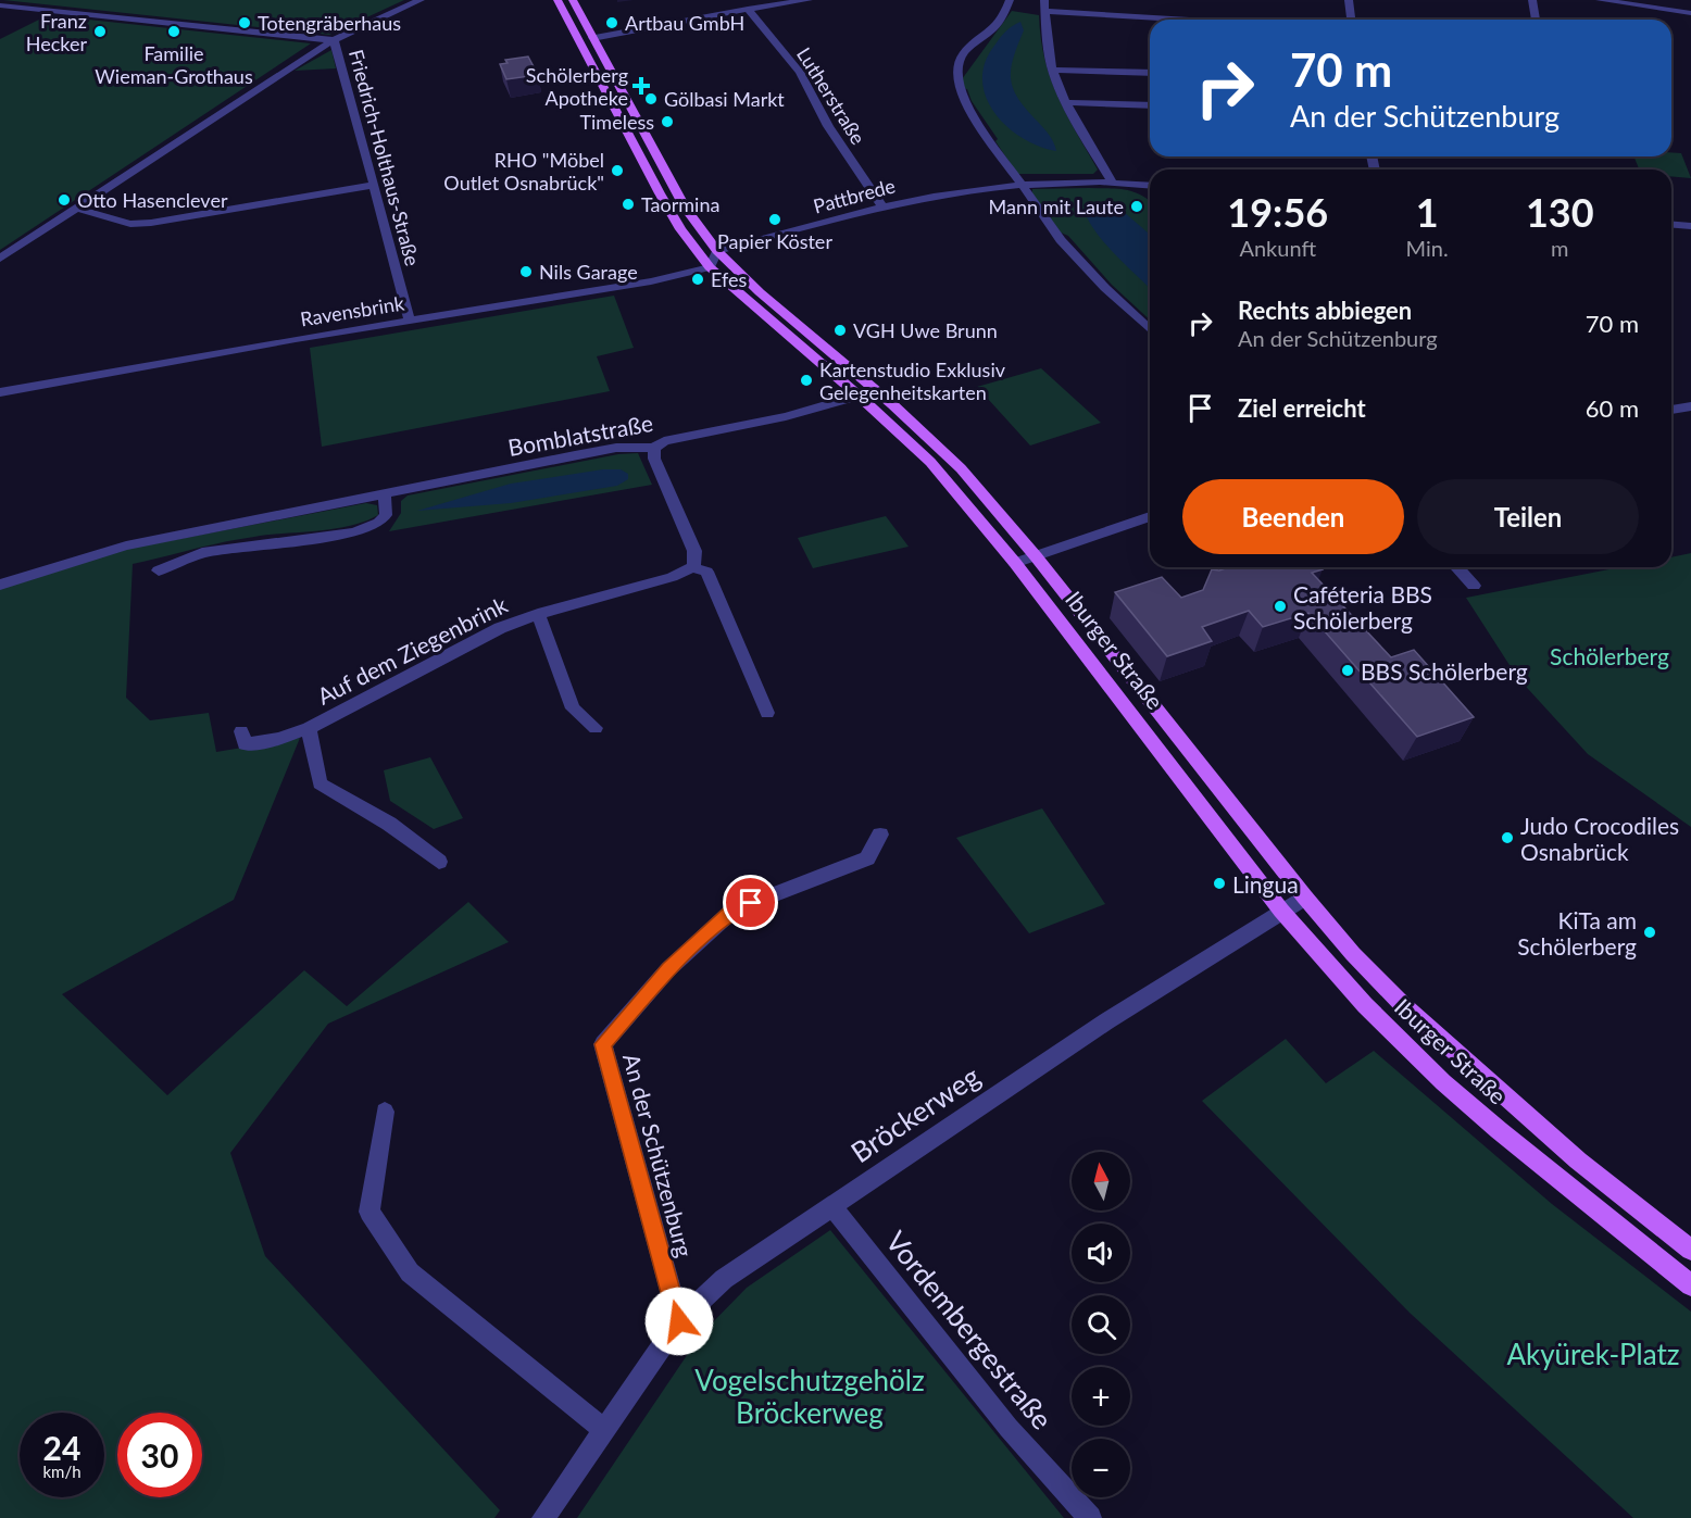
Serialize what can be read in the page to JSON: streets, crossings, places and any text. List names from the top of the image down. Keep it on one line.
{"streets":{"main road":["Iburger Straße"],"street":["Lutherstraße","Friedrich-Holthaus-Straße","Pattbrede","Ravensbrink","Bomblatstraße","Auf dem Ziegenbrink","Bröckerweg","An der Schützenburg","Vordembergestraße"]},"crossings":[["Lutherstraße","Pattbrede"],["Friedrich-Holthaus-Straße","Ravensbrink"],["Pattbrede","Iburger Straße"],["Ravensbrink","Iburger Straße"],["Bomblatstraße","Iburger Straße"],["Iburger Straße","Bröckerweg"],["Bröckerweg","An der Schützenburg"],["Bröckerweg","Vordembergestraße"]],"parks":["Schölerberg","Akyürek-Platz","Vogelschutzgehölz Bröckerweg"],"places":{"other":["Totengräberhaus","Artbau GmbH","Franz Hecker","Familie Wieman-Grothaus","Gölbasi Markt","Timeless","RHO \"Möbel Outlet Osnabrück\"","Otto Hasenclever","Taormina","Mann mit Laute","Papier Köster","Nils Garage","Efes","VGH Uwe Brunn","Kartenstudio Exklusiv Gelegenheitskarten","Caféteria BBS Schölerberg","BBS Schölerberg","Judo Crocodiles Osnabrück","Lingua","KiTa am Schölerberg"],"health":["Schölerberg Apotheke"]},"north":"top","page":{"turn":["70 m","An der Schützenburg"],"eta":["19:56","Ankunft","1","Min.","130","m"],"list":[{"name":"Rechts abbiegen","note":"An der Schützenburg","value":"70 m"},{"name":"Ziel erreicht","value":"60 m"}],"buttons":["Beenden","Teilen"],"map_buttons":["+","−"],"speed":"24 km/h","limit":"30"}}
